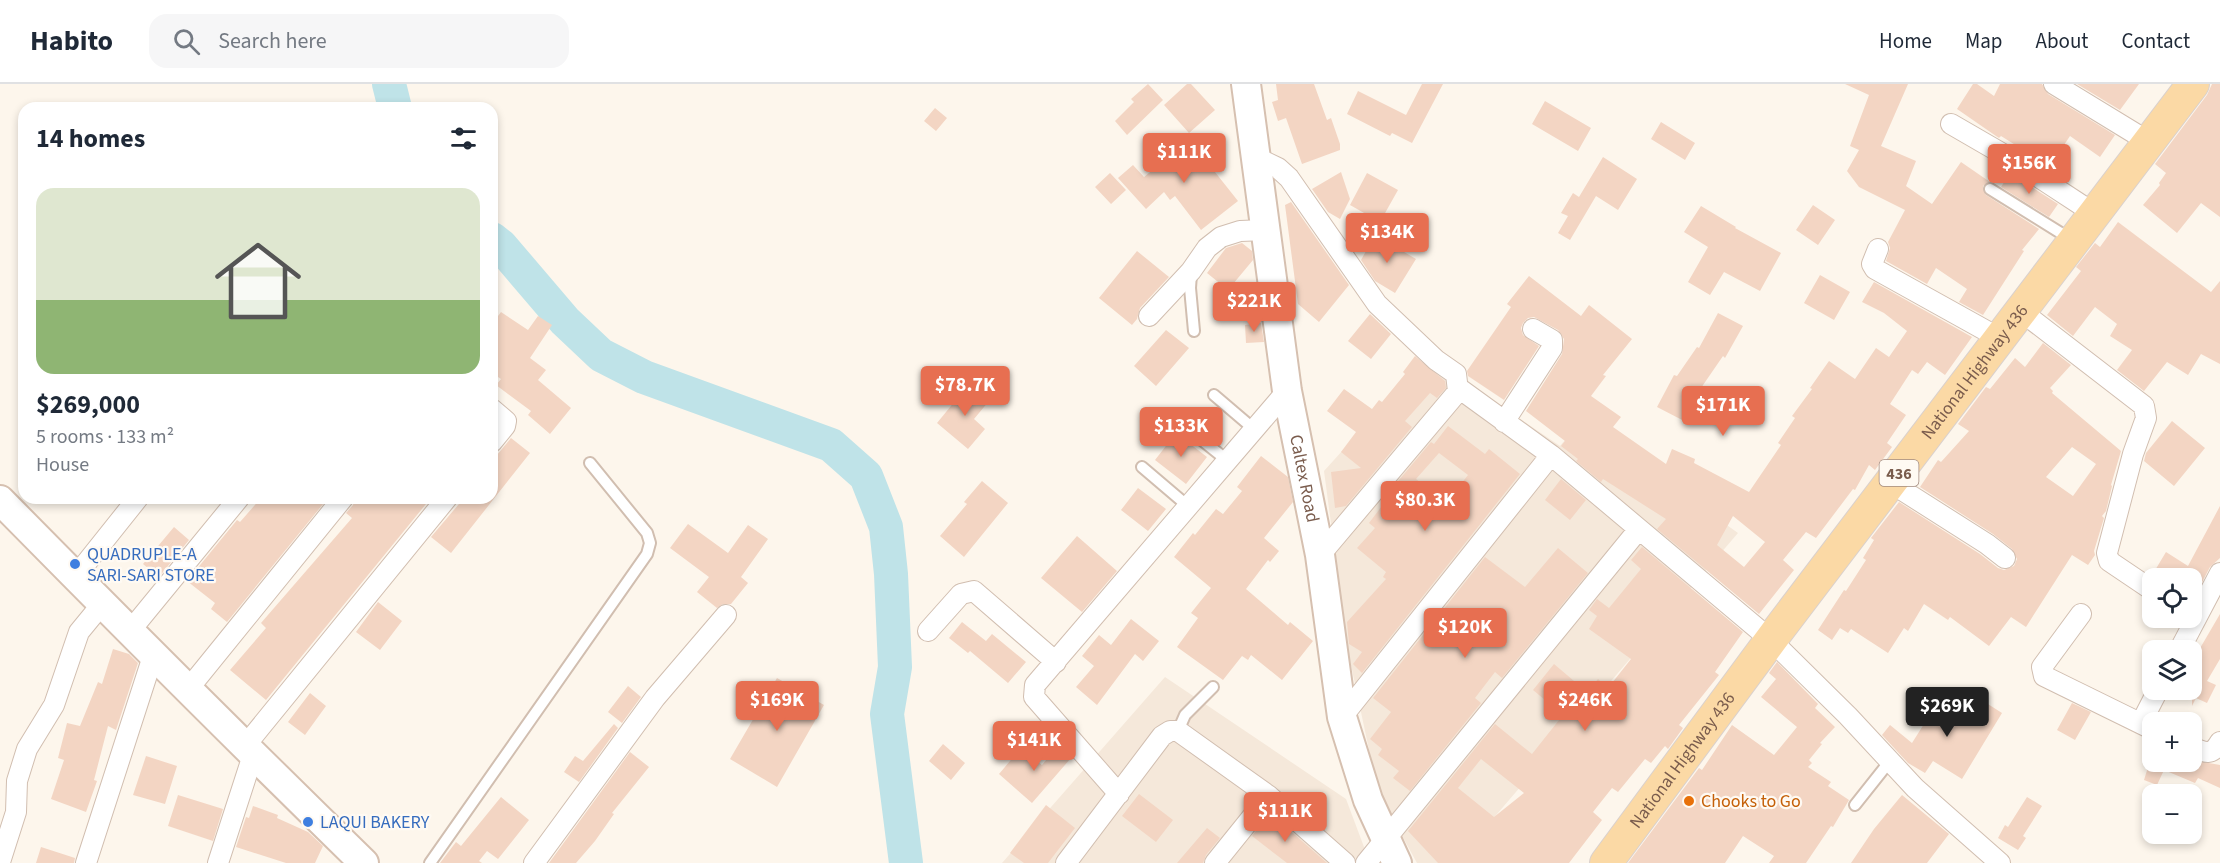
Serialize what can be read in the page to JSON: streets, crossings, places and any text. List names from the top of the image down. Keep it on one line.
{"streets":{"main road":["National Highway 436","436"],"street":["Caltex Road"]},"places":["QUADRUPLE-A SARI-SARI STORE","Chooks to Go","LAQUI BAKERY"],"page":{"header":"Habito","search":"Search here","nav":["Home","Map","About","Contact"],"heading":"14 homes","price":["$111K","$156K","$134K","$221K","$78.7K","$171K","$133K","$80.3K","$120K","$169K","$246K","$269K","$141K","$111K"],"list":[{"name":"$269,000","note":"5 rooms · 133 m² · House"}],"map_buttons":["+","−"]}}
